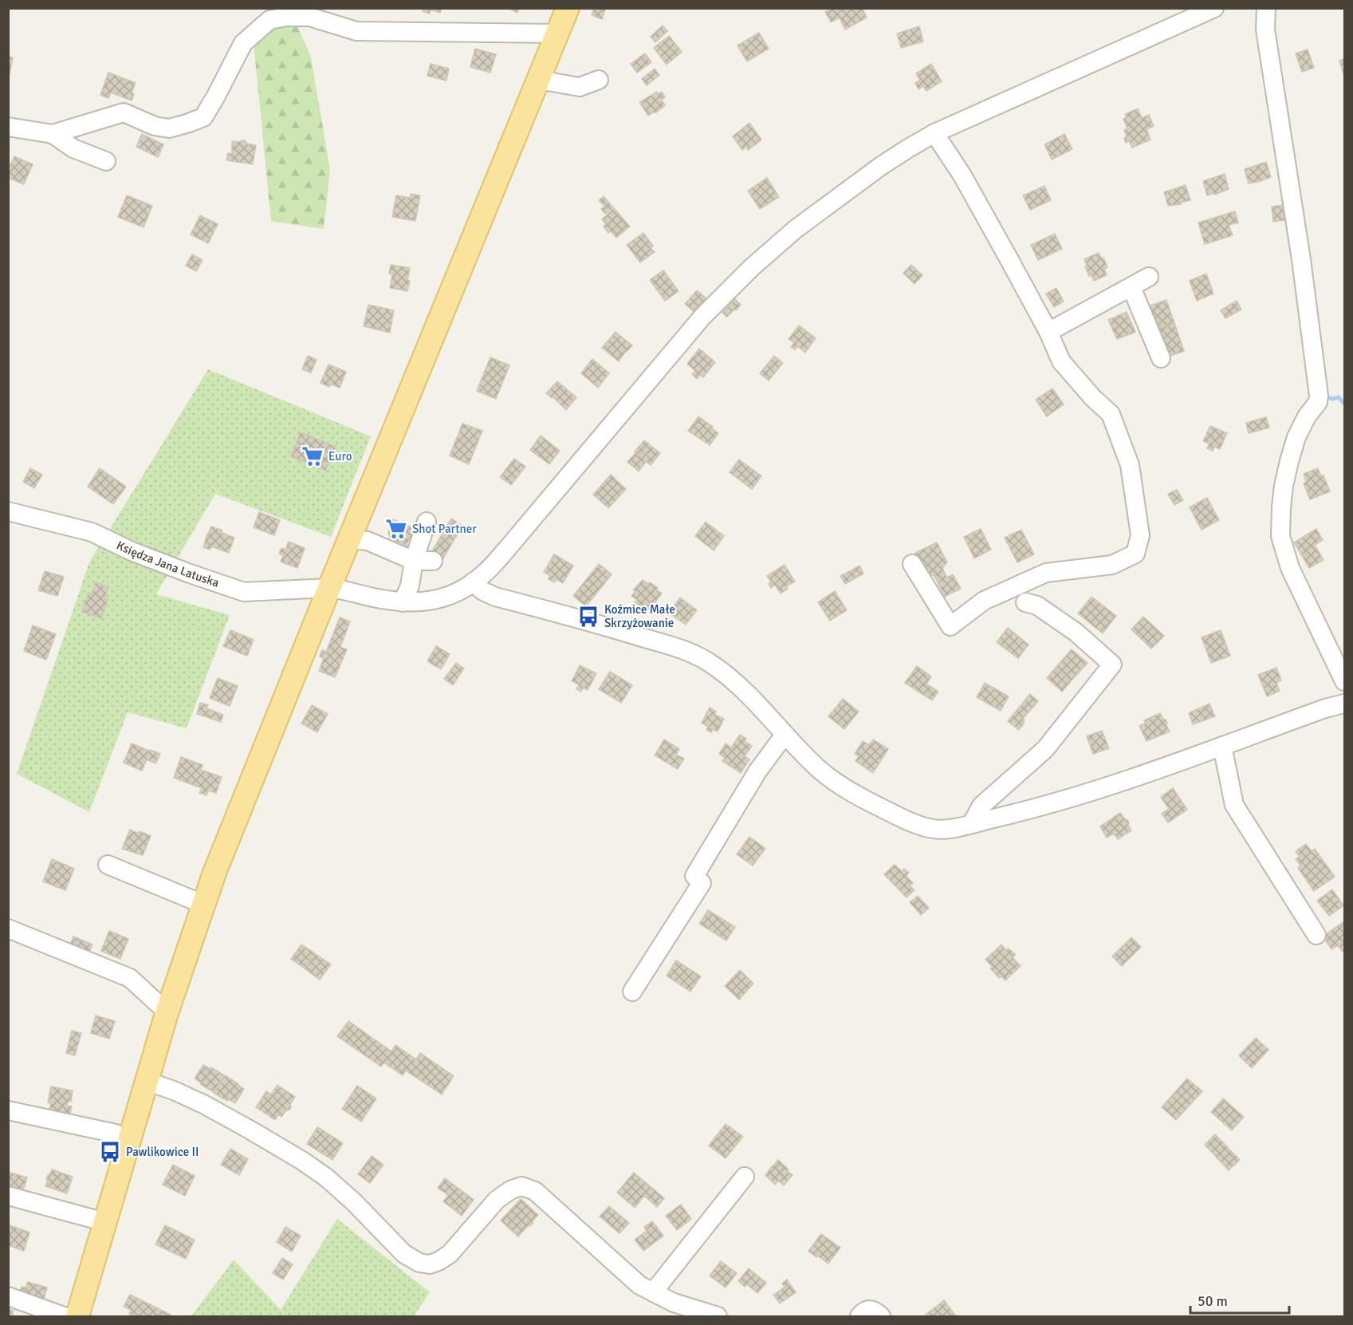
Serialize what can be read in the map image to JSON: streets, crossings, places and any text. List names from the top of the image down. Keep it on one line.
{"streets":{"street":["Księdza Jana Latuska"]},"places":{"supermarket":["Euro","Shot Partner"],"bus stop":["Koźmice Małe Skrzyżowanie","Pawlikowice II"]},"scale_bar":"50 m"}
